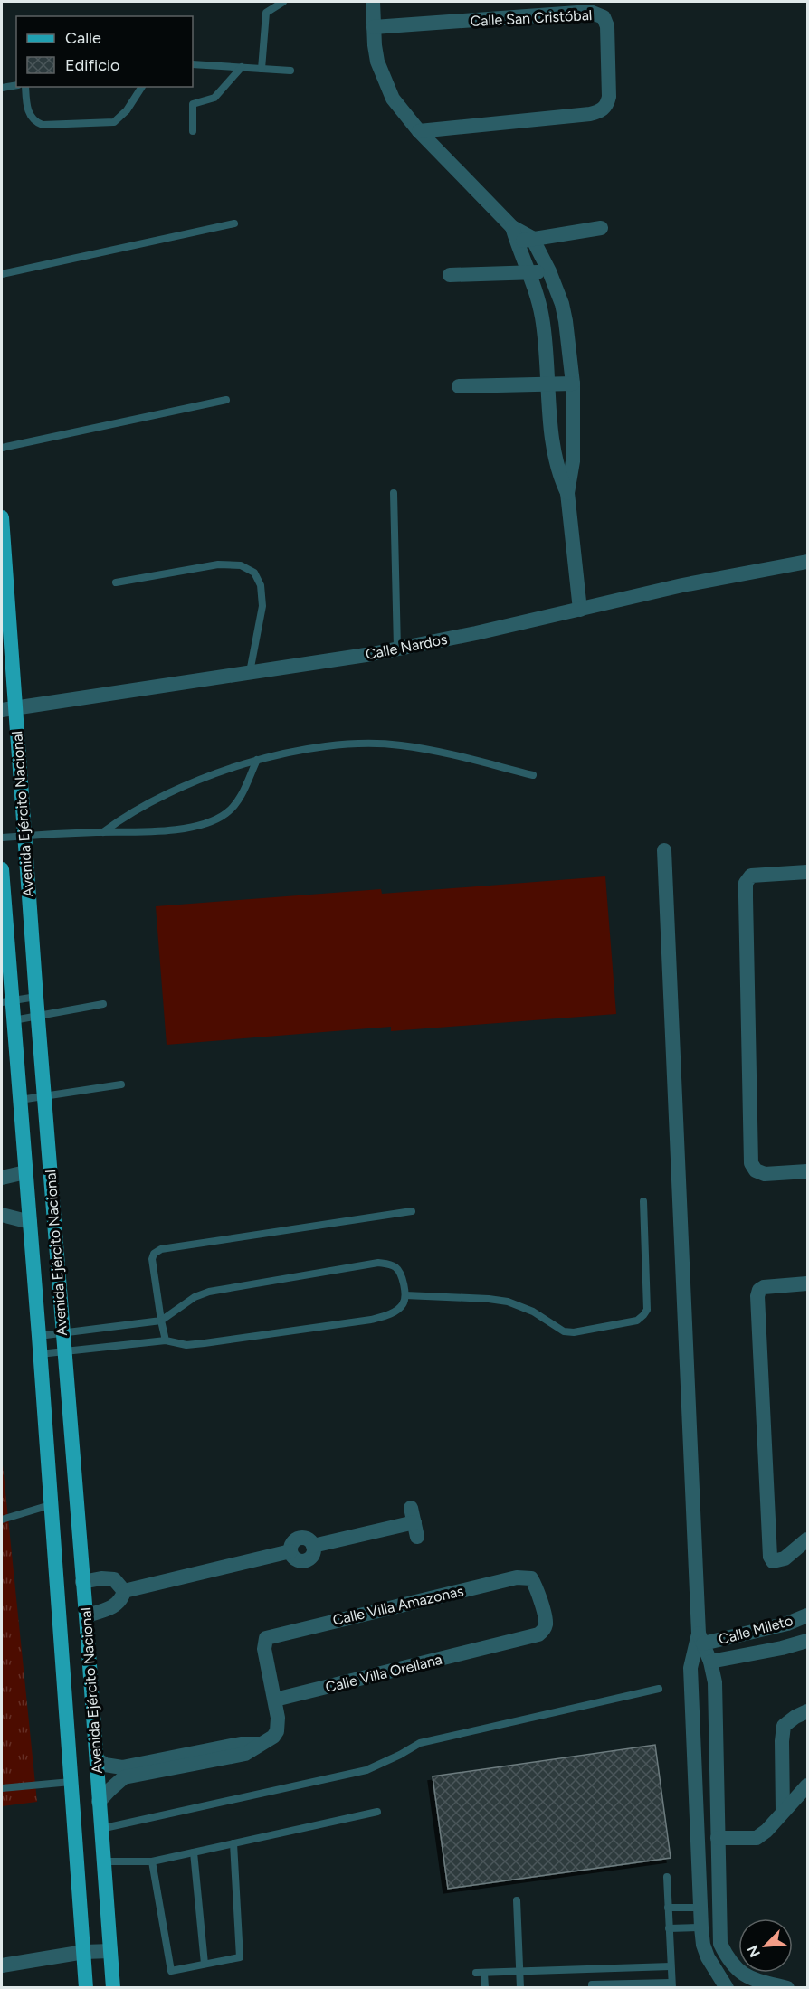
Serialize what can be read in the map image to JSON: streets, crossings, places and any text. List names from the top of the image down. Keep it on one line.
{"streets":{"main road":["Avenida Ejército Nacional"],"street":["Calle San Cristóbal","Calle Nardos","Calle Villa Amazonas","Calle Mileto","Calle Villa Orellana"]},"crossings":[["Calle Nardos","Avenida Ejército Nacional"],["Calle Villa Amazonas","Calle Villa Orellana"]],"legend":["Calle","Edificio"],"north":"bottom left"}
